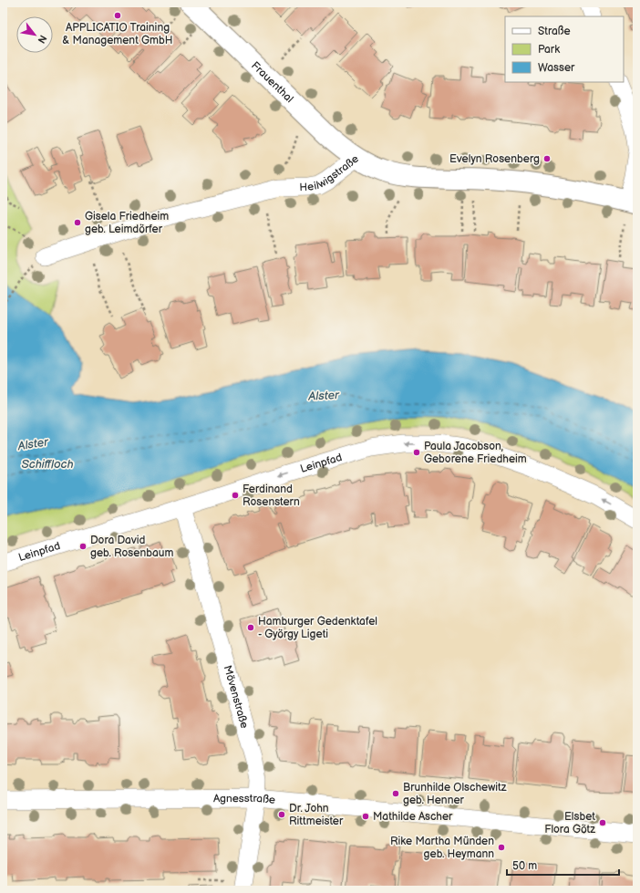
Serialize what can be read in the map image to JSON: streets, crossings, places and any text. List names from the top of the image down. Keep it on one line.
{"streets":{"street":["Frauenthal","Heilwigstraße","Leinpfad","Mövenstraße","Agnesstraße"]},"crossings":[["Frauenthal","Heilwigstraße"],["Leinpfad","Mövenstraße"],["Mövenstraße","Agnesstraße"]],"one_way":["Leinpfad"],"water":["Alster","Schiffloch"],"places":["APPLICATIO Training & Management GmbH","Evelyn Rosenberg","Gisela Friedheim geb. Leimdörfer","Paula Jacobson, Geborene Friedheim","Ferdinand Rosenstern","Dora David geb. Rosenbaum","Hamburger Gedenktafel - György Ligeti","Brunhilde Olschewitz geb. Henner","Dr. John Rittmeister","Mathilde Ascher","Elsbet Flora Götz","Rike Martha Münden geb. Heymann"],"legend":["Straße","Park","Wasser"],"scale_bar":"50 m","north":"bottom right"}
